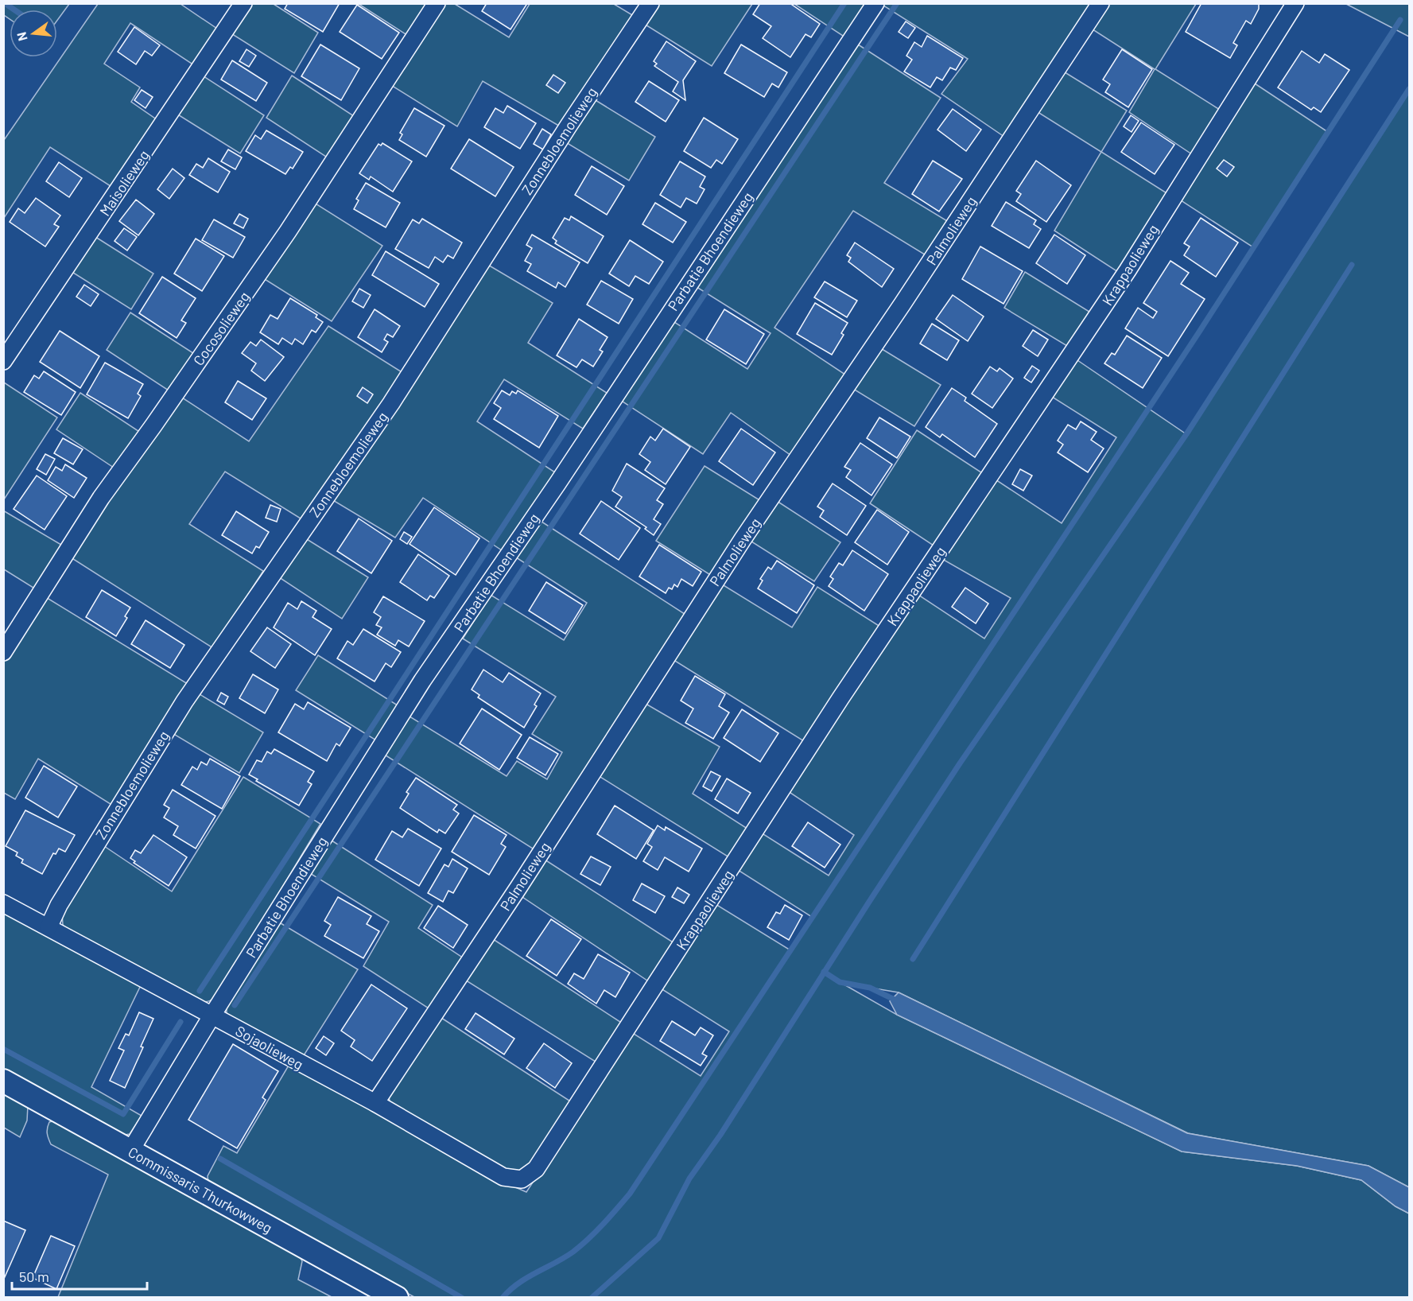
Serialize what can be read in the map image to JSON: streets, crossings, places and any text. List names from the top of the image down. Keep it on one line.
{"streets":{"main road":["Commissaris Thurkowweg"],"street":["Zonnebloemolieweg","Maisolieweg","Palmolieweg","Parbatie Bhoendieweg","Krappaolieweg","Cocosolieweg","Sojaolieweg"]},"crossings":[["Zonnebloemolieweg","Sojaolieweg"],["Palmolieweg","Sojaolieweg"],["Parbatie Bhoendieweg","Sojaolieweg"],["Parbatie Bhoendieweg","Commissaris Thurkowweg"],["Krappaolieweg","Sojaolieweg"]],"scale_bar":"50 m","north":"left"}
